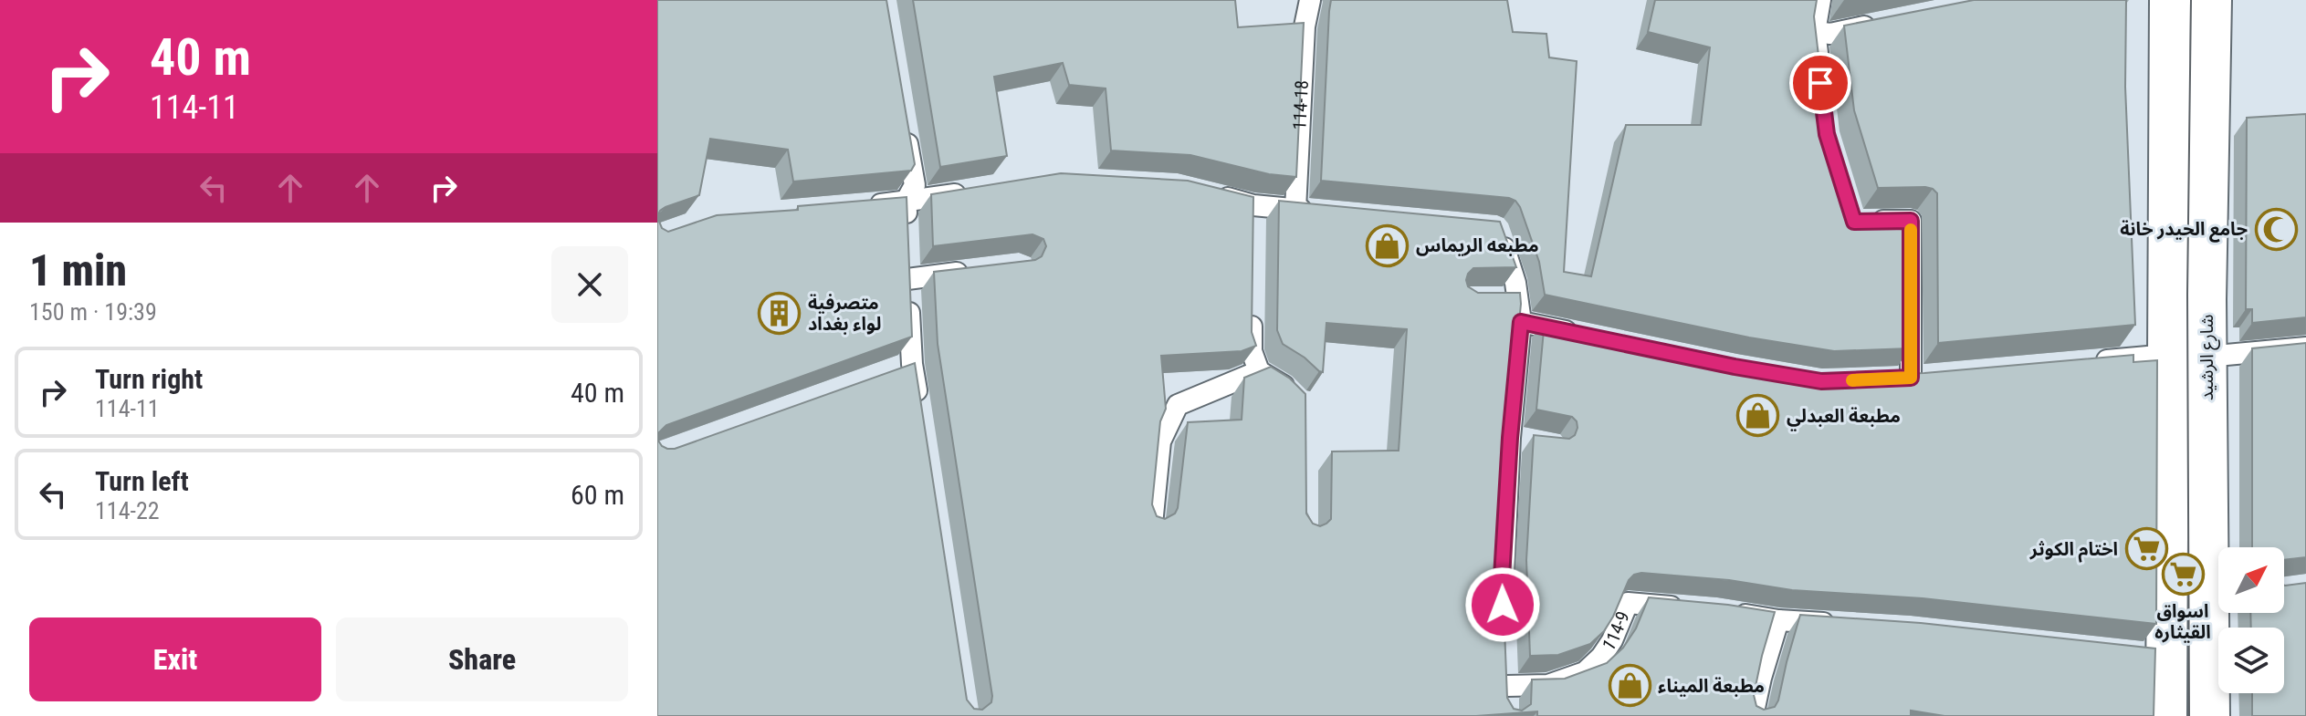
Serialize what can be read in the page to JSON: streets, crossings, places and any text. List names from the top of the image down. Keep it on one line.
{"streets":{"street":["شارع الرشيد"],"lane":["114-18","114-9"]},"places":{"mosque":["جامع الحيدر خانة"],"shop":["مطبعه الريماس","مطبعة العبدلي","مطبعة الميناء"],"building":["متصرفية لواء بغداد"],"supermarket":["اختام الكوثر","اسواق القيثاره"]},"north":"top right","page":{"turn":["40 m","114-11"],"heading":["1 min","150 m · 19:39"],"list":[{"name":"Turn right","note":"114-11","value":"40 m"},{"name":"Turn left","note":"114-22","value":"60 m"}],"buttons":["Exit","Share"]}}
